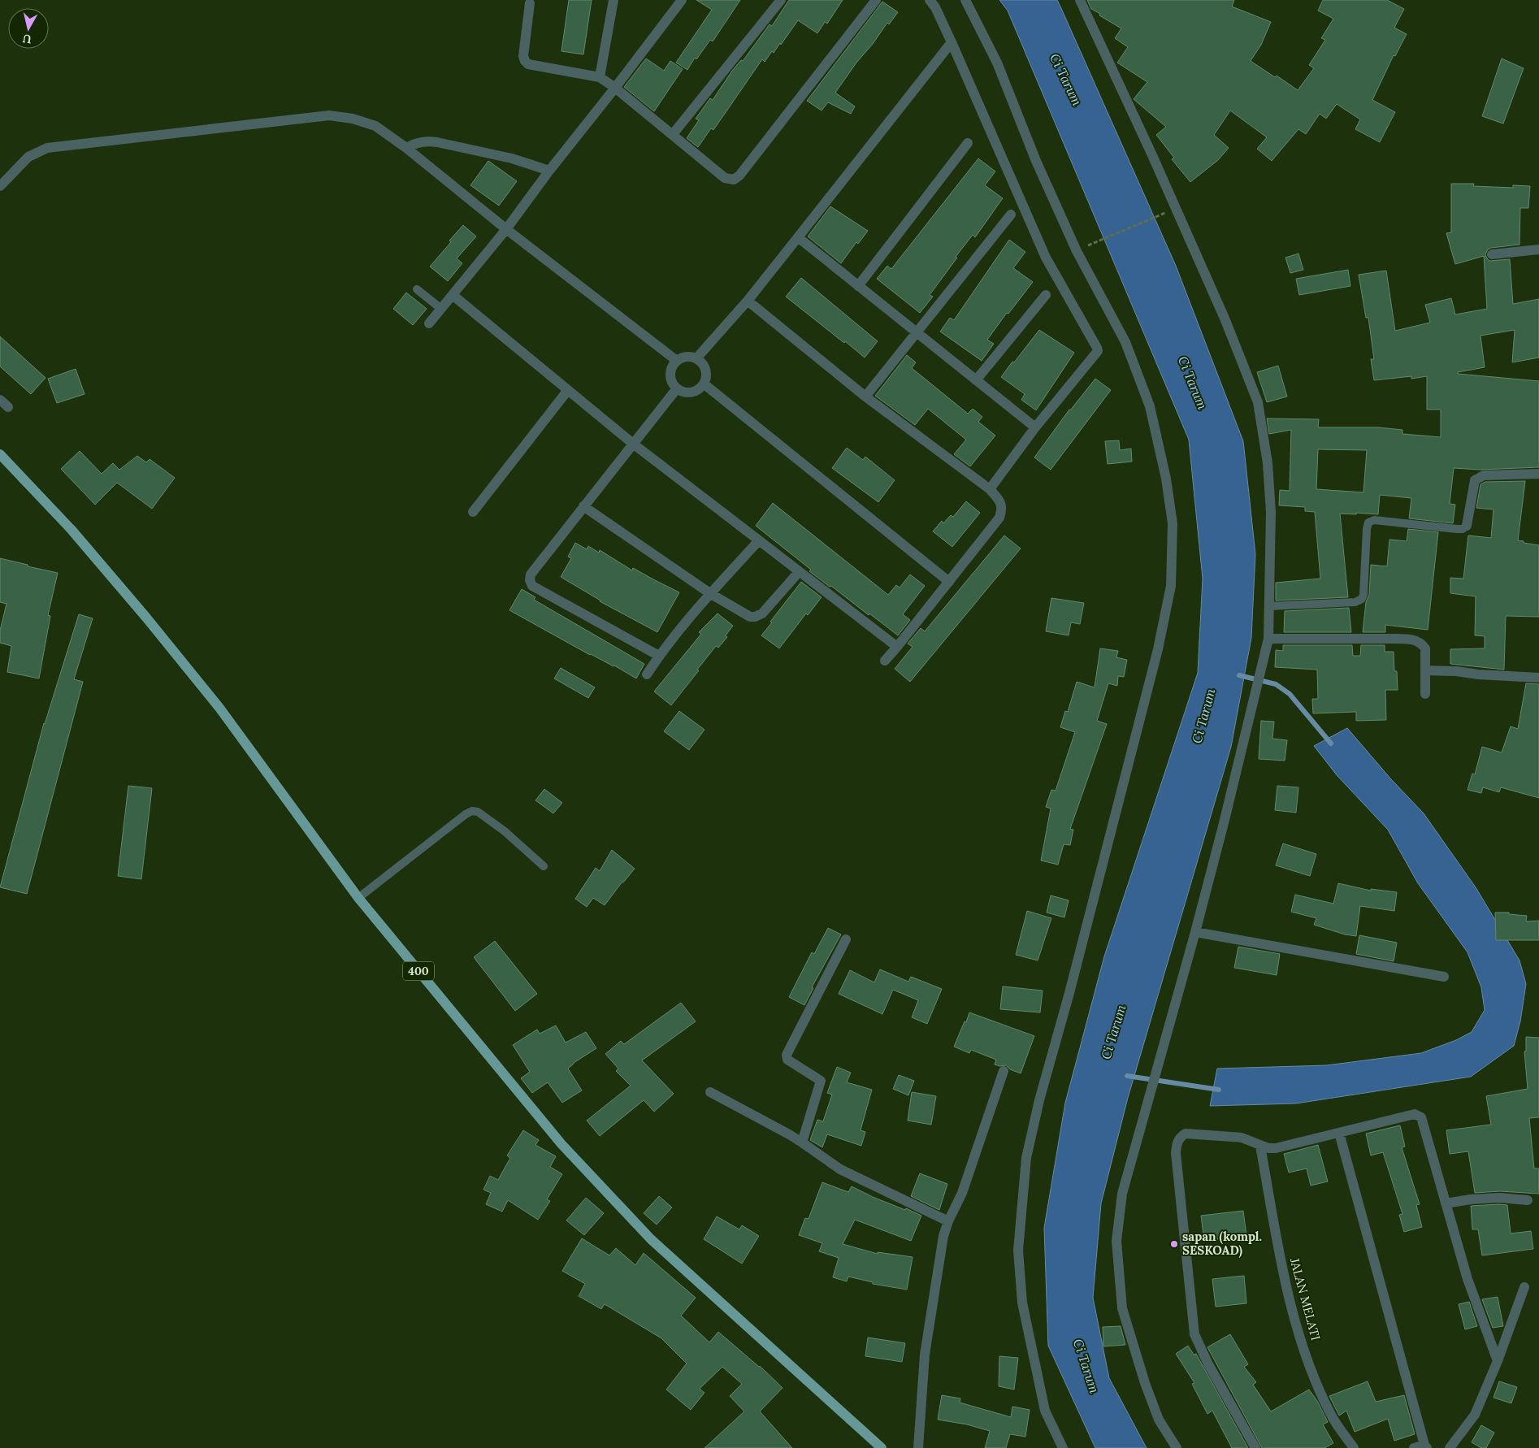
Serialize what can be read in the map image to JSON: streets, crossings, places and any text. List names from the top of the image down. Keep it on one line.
{"streets":{"main road":["400"],"street":["JALAN MELATI"]},"water":["Ci Tarum"],"places":["sapan (kompl. SESKOAD)"],"north":"bottom"}
